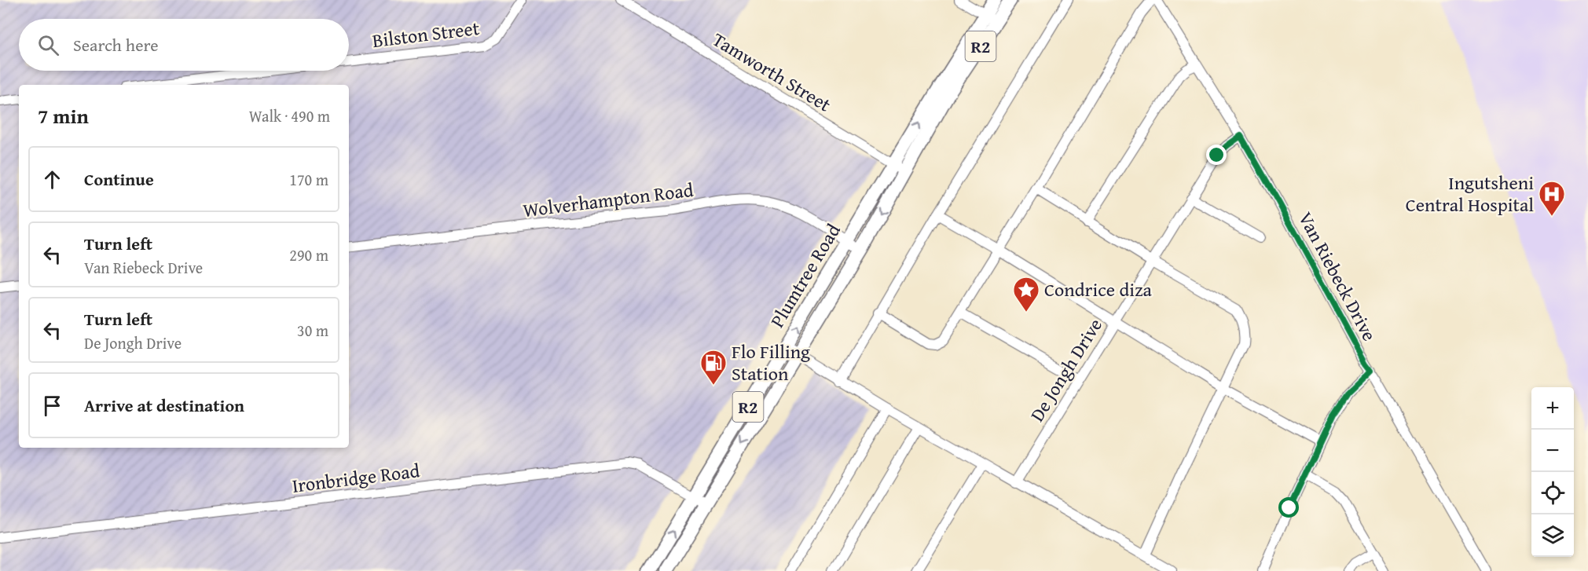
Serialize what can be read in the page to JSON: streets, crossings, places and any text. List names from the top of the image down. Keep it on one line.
{"streets":{"highway":["R2","Plumtree Road"],"street":["Bilston Street","Tamworth Street","Wolverhampton Road","Van Riebeck Drive","De Jongh Drive","Ironbridge Road"]},"crossings":[["Tamworth Street","Plumtree Road"],["Wolverhampton Road","Plumtree Road"],["Plumtree Road","Ironbridge Road"],["Van Riebeck Drive","De Jongh Drive"]],"places":{"hospital":["Ingutsheni Central Hospital"],"place":["Condrice diza"],"fuel station":["Flo Filling Station"]},"page":{"search":"Search here","heading":["7 min","Walk · 490 m"],"list":[["Continue","170 m"],["Turn left","Van Riebeck Drive","290 m"],["Turn left","De Jongh Drive","30 m"],"Arrive at destination"],"map_buttons":["+","−"]}}
